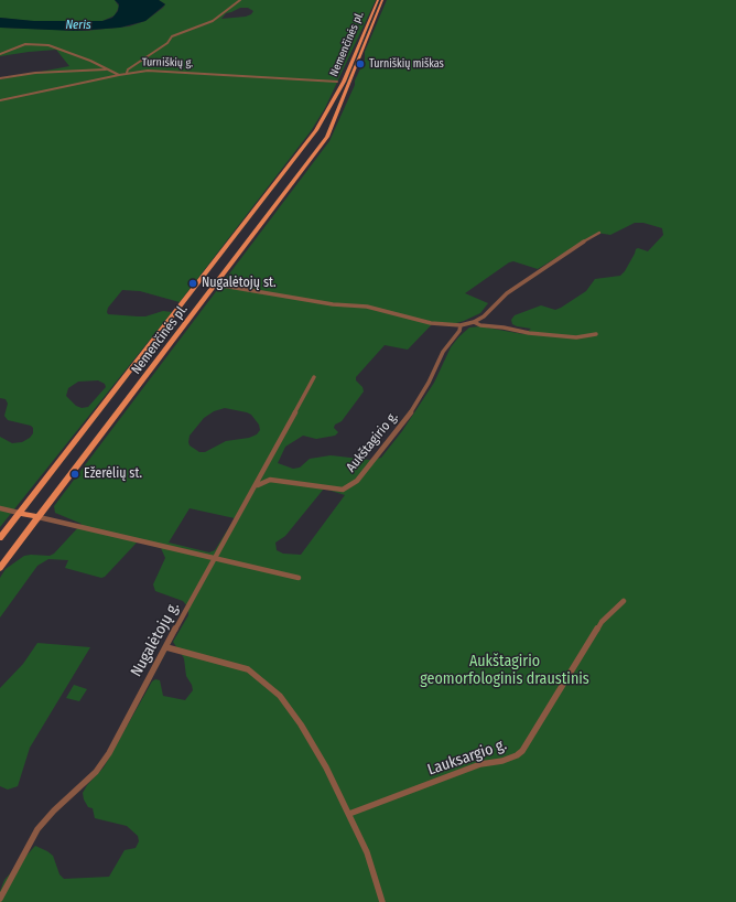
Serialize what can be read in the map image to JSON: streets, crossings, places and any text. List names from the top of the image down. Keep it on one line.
{"streets":{"main road":["Nemenčinės pl."],"street":["Turniškių g.","Aukštagirio g.","Nugalėtojų g.","Lauksargio g."]},"crossings":[["Aukštagirio g.","Nugalėtojų g."]],"water":["Neris"],"parks":["Aukštagirio geomorfologinis draustinis"],"places":["Turniškių miškas","Nugalėtojų st.","Ežerėlių st."]}
